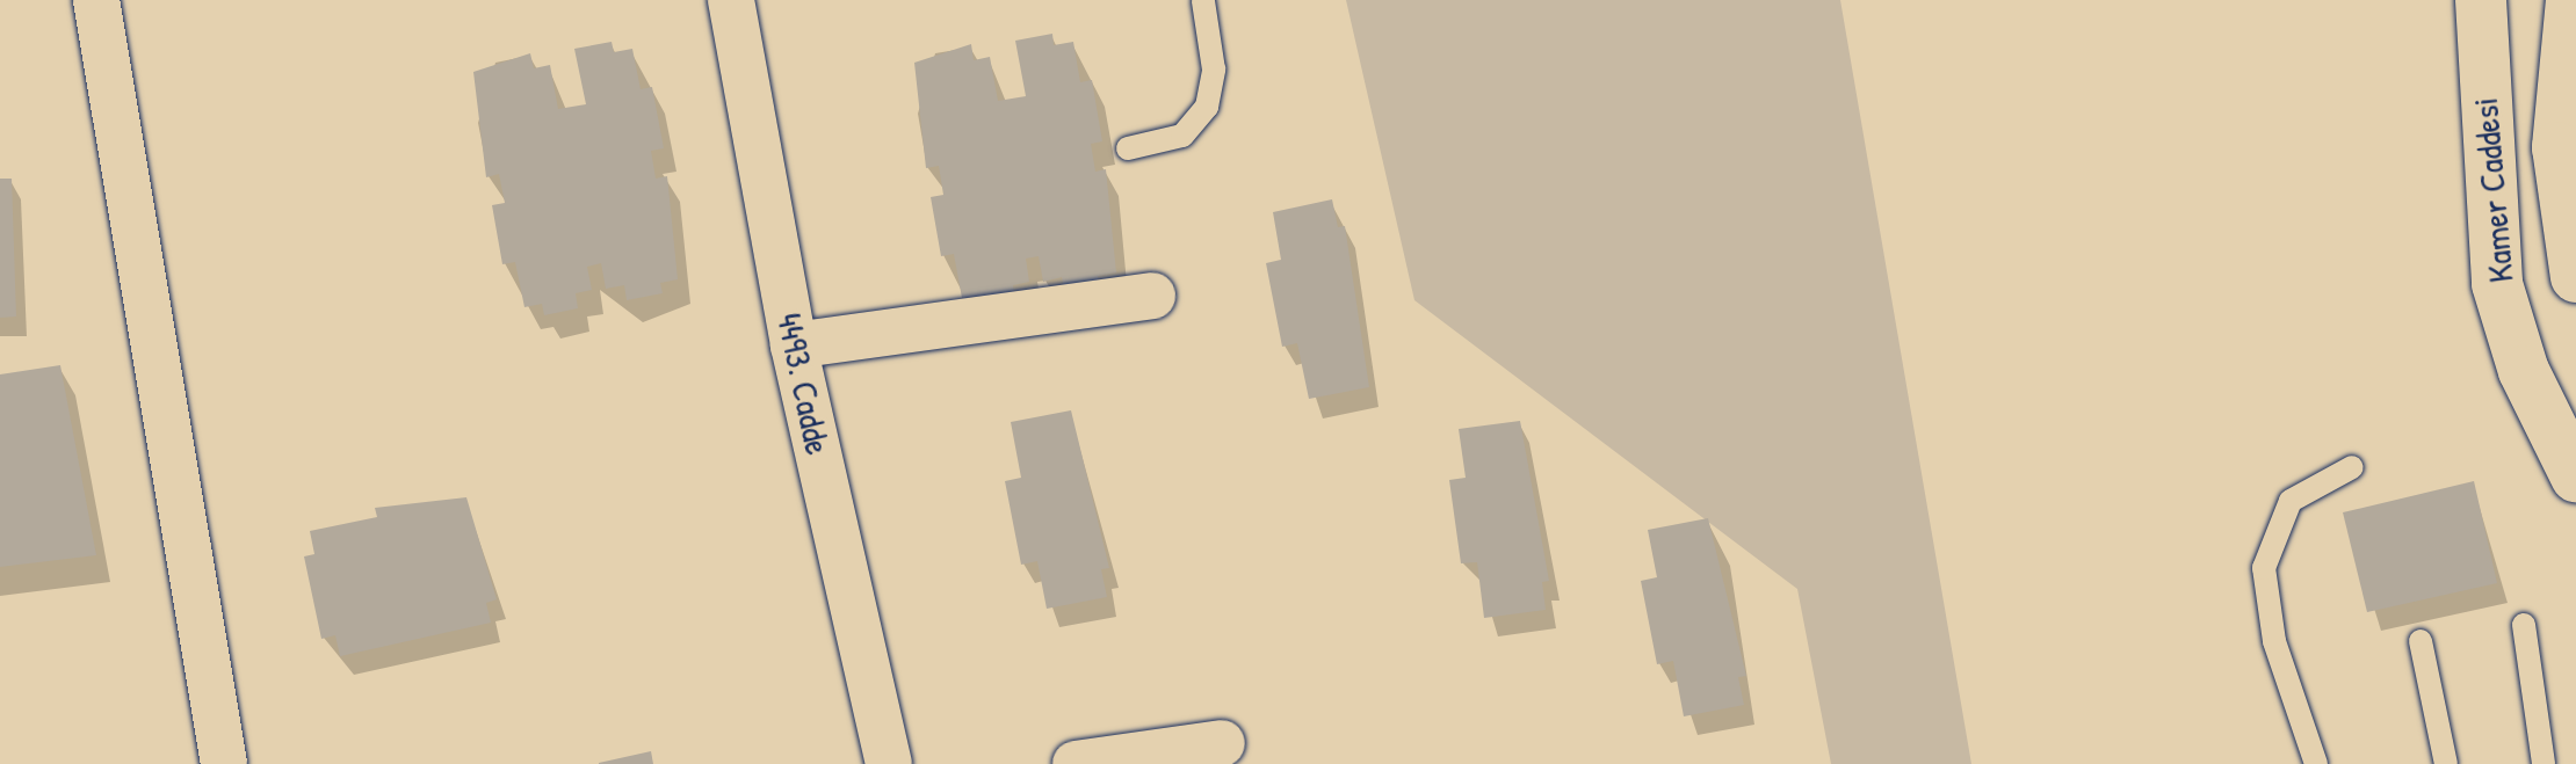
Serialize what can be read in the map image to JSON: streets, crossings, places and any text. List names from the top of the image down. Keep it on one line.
{"streets":{"street":["Kamer Caddesi","4493. Cadde"]}}
